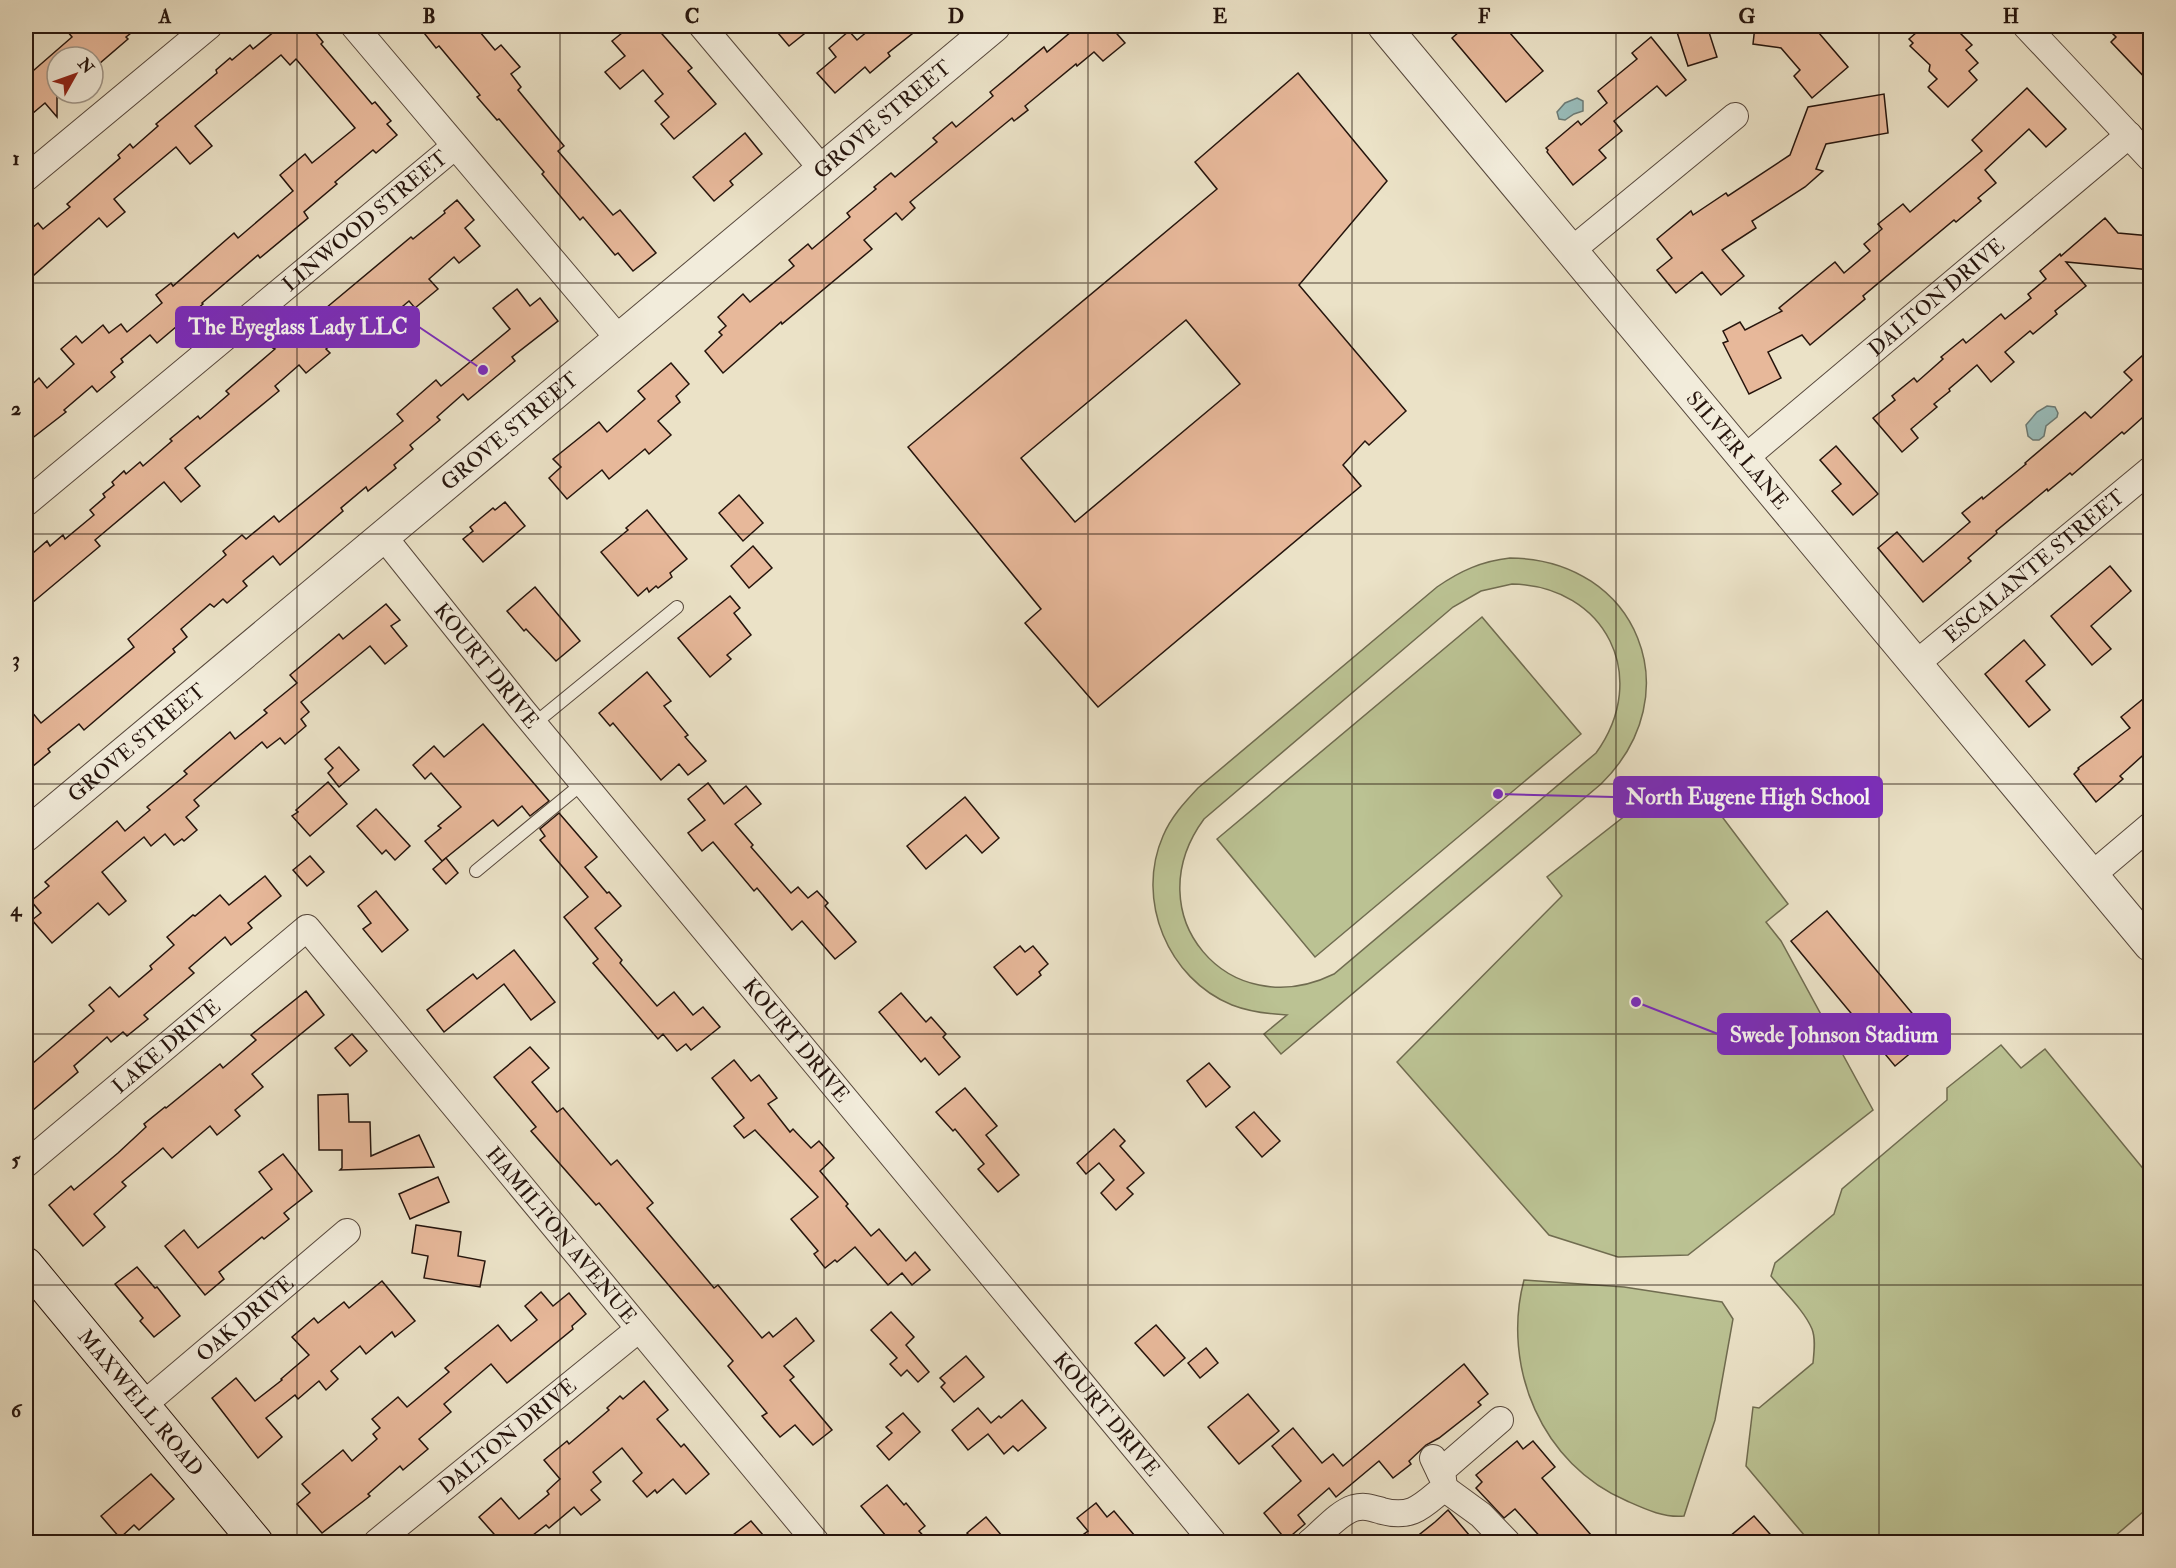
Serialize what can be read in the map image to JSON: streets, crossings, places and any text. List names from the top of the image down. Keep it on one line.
{"streets":{"main road":["MAXWELL ROAD"],"street":["GROVE STREET","LINWOOD STREET","DALTON DRIVE","SILVER LANE","ESCALANTE STREET","KOURT DRIVE","LAKE DRIVE","HAMILTON AVENUE","OAK DRIVE"]},"crossings":[["GROVE STREET","KOURT DRIVE"],["DALTON DRIVE","SILVER LANE"],["DALTON DRIVE","HAMILTON AVENUE"],["SILVER LANE","ESCALANTE STREET"],["LAKE DRIVE","HAMILTON AVENUE"],["OAK DRIVE","MAXWELL ROAD"]],"places":["The Eyeglass Lady LLC","North Eugene High School","Swede Johnson Stadium"],"north":"top right","grid":{"columns":["A","B","C","D","E","F","G","H"],"rows":["1","2","3","4","5","6"]}}
